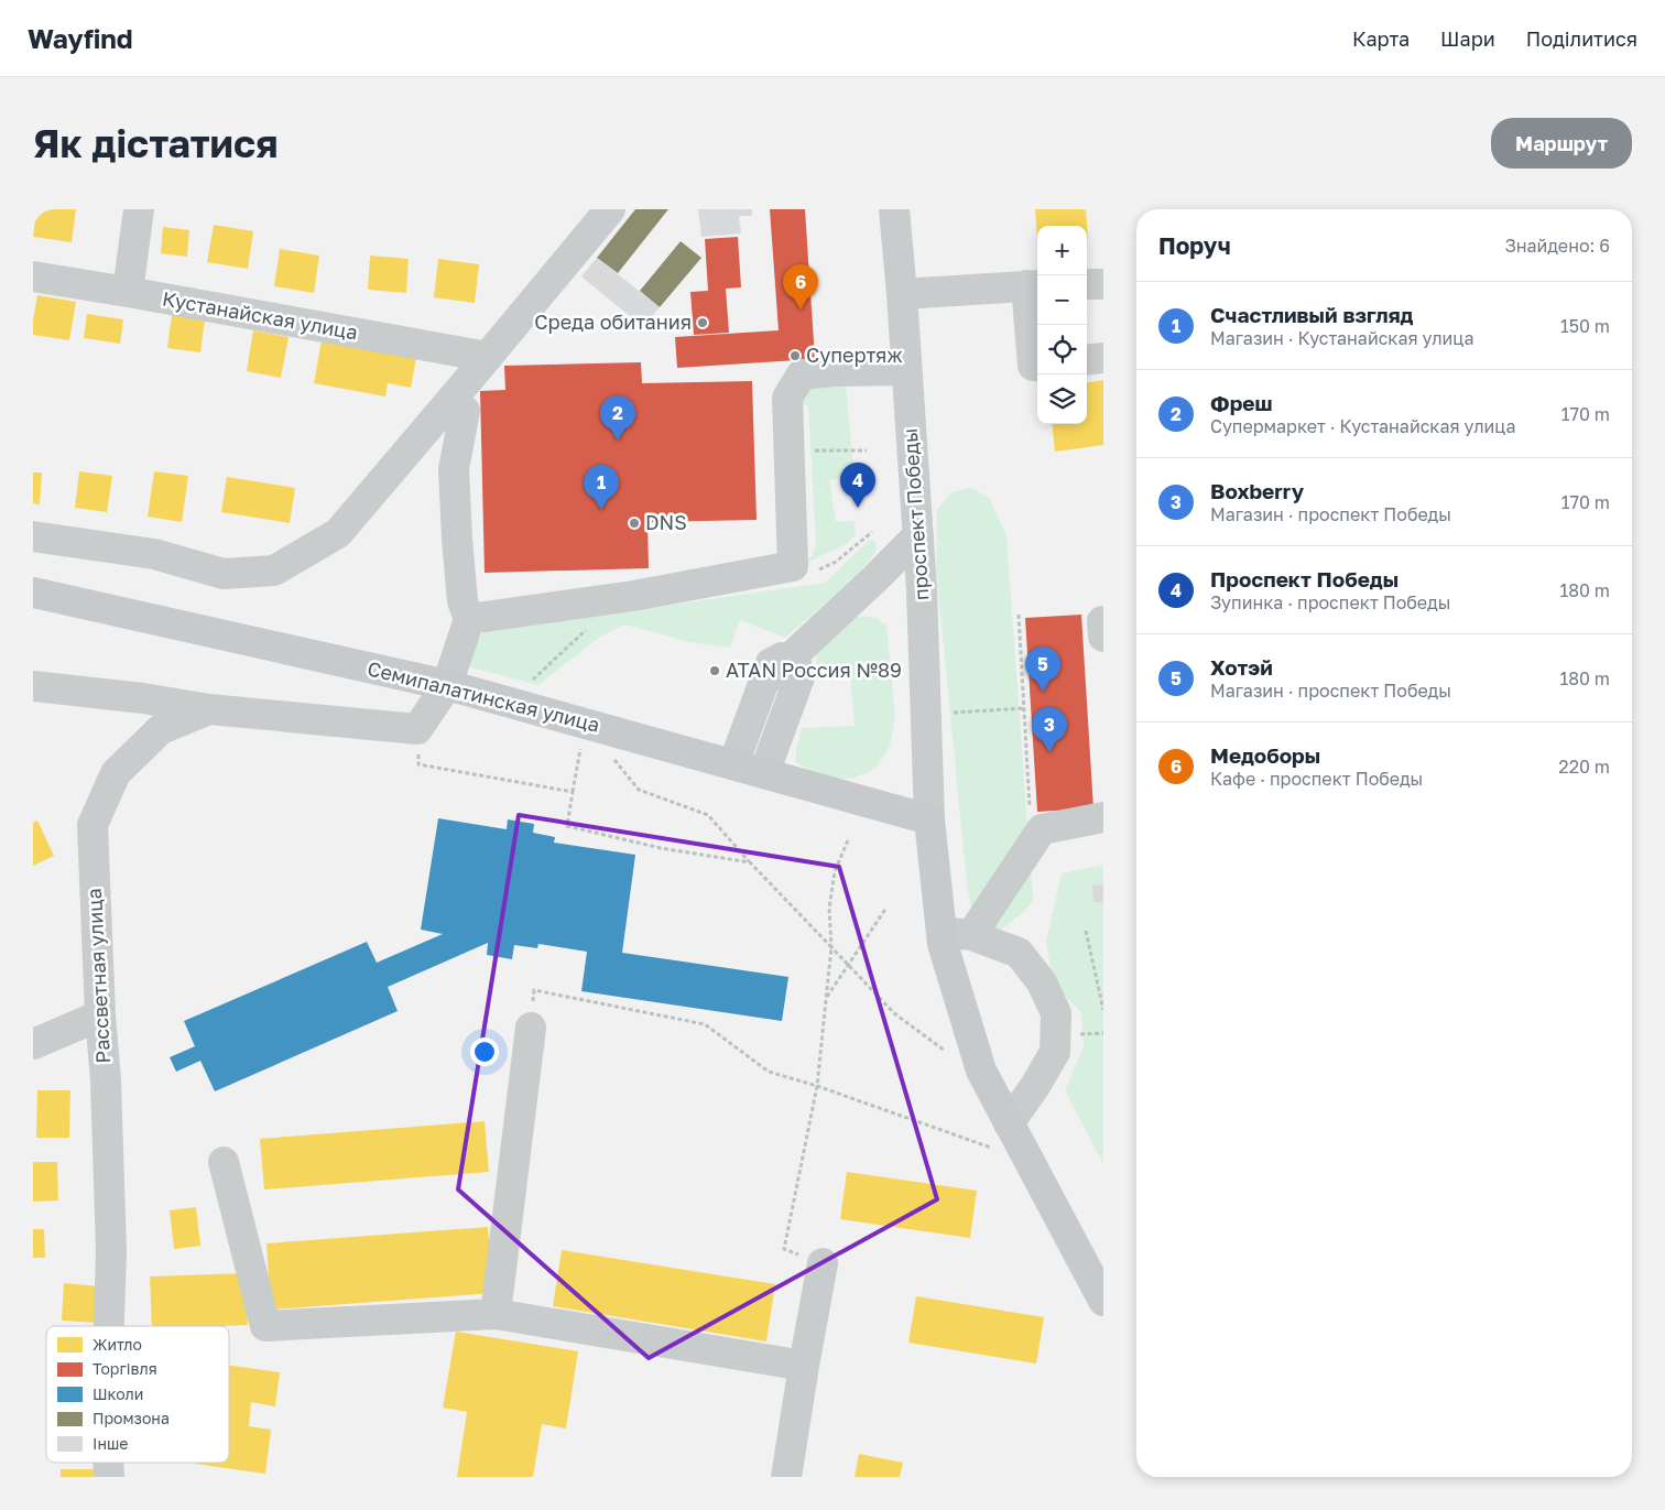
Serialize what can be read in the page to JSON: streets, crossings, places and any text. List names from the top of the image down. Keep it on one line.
{"streets":{"main road":["Семипалатинская улица"],"street":["Кустанайская улица","проспект Победы","Рассветная улица"]},"crossings":[["проспект Победы","Семипалатинская улица"]],"places":["Среда обитания","Супертяж","DNS","ATAN Россия №89"],"legend":["Житло","Торгівля","Школи","Промзона","Інше"],"page":{"header":"Wayfind","nav":["Карта","Шари","Поділитися"],"buttons":"Маршрут","title":"Як дістатися","heading":["Поруч","Знайдено: 6"],"map_buttons":["+","−"],"pins":["6","2","4","1","5","3"],"list":[{"mark":"1","name":"Счастливый взгляд","note":"Магазин · Кустанайская улица","value":"150 m"},{"mark":"2","name":"Фреш","note":"Супермаркет · Кустанайская улица","value":"170 m"},{"mark":"3","name":"Boxberry","note":"Магазин · проспект Победы","value":"170 m"},{"mark":"4","name":"Проспект Победы","note":"Зупинка · проспект Победы","value":"180 m"},{"mark":"5","name":"Хотэй","note":"Магазин · проспект Победы","value":"180 m"},{"mark":"6","name":"Медоборы","note":"Кафе · проспект Победы","value":"220 m"}]}}
